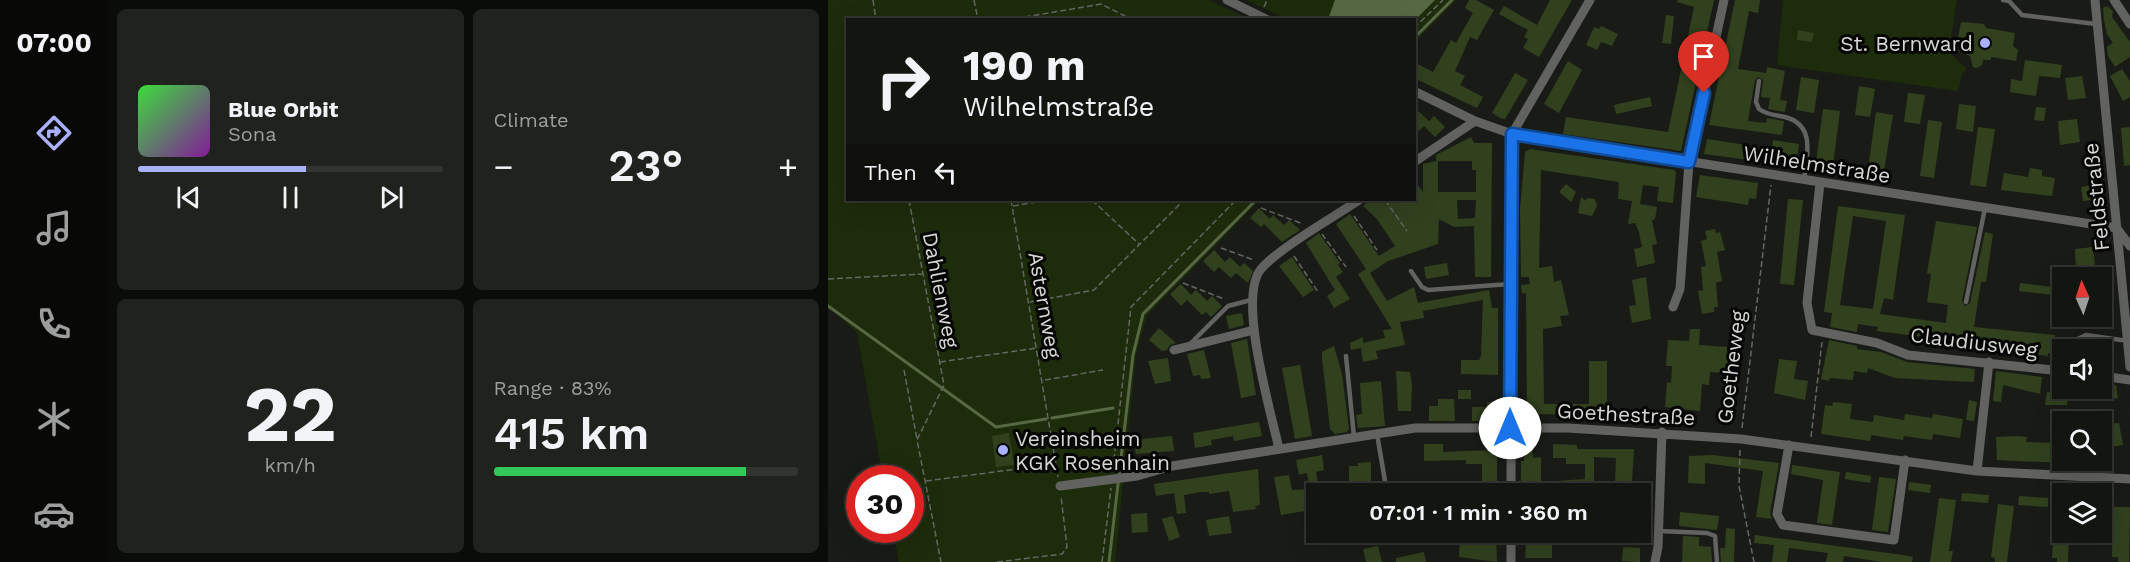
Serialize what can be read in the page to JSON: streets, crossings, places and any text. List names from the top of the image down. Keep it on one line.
{"streets":{"street":["Wilhelmstraße","Feldstraße","Claudiusweg","Goethestraße"],"path":["Dahlienweg","Asternweg","Goetheweg"]},"crossings":[["Wilhelmstraße","Feldstraße"],["Wilhelmstraße","Goetheweg"],["Goetheweg","Goethestraße"]],"places":["St. Bernward","Vereinsheim KGK Rosenhain"],"north":"top","page":{"tabs":"07:00","tile":["Climate",["22","km/h"],["Range · 83%","415 km"]],"turn":["190 m","Wilhelmstraße"],"song":["Blue Orbit","Sona"],"heat":["−","23°","+"],"then":"Then","limit":"30","trip":"07:01 · 1 min · 360 m"}}
